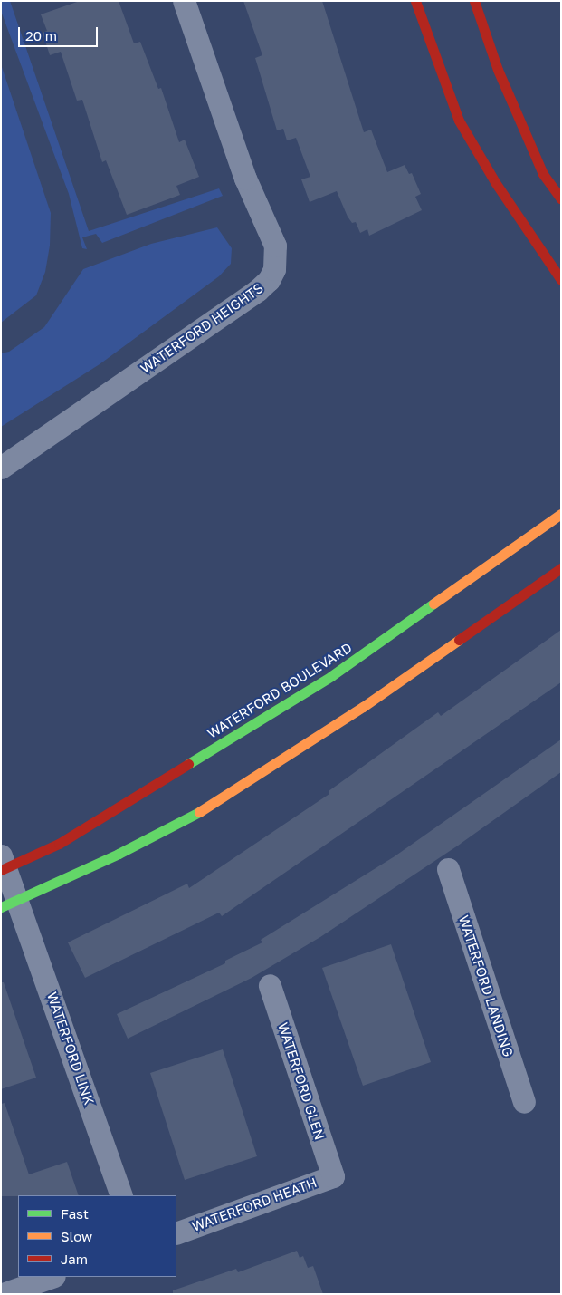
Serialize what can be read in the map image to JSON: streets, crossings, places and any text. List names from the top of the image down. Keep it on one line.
{"streets":{"street":["WATERFORD HEIGHTS","WATERFORD BOULEVARD","WATERFORD LANDING","WATERFORD LINK","WATERFORD GLEN","WATERFORD HEATH"]},"crossings":[["WATERFORD BOULEVARD","WATERFORD LINK"],["WATERFORD GLEN","WATERFORD HEATH"]],"legend":["Fast","Slow","Jam"],"scale_bar":"20 m"}
